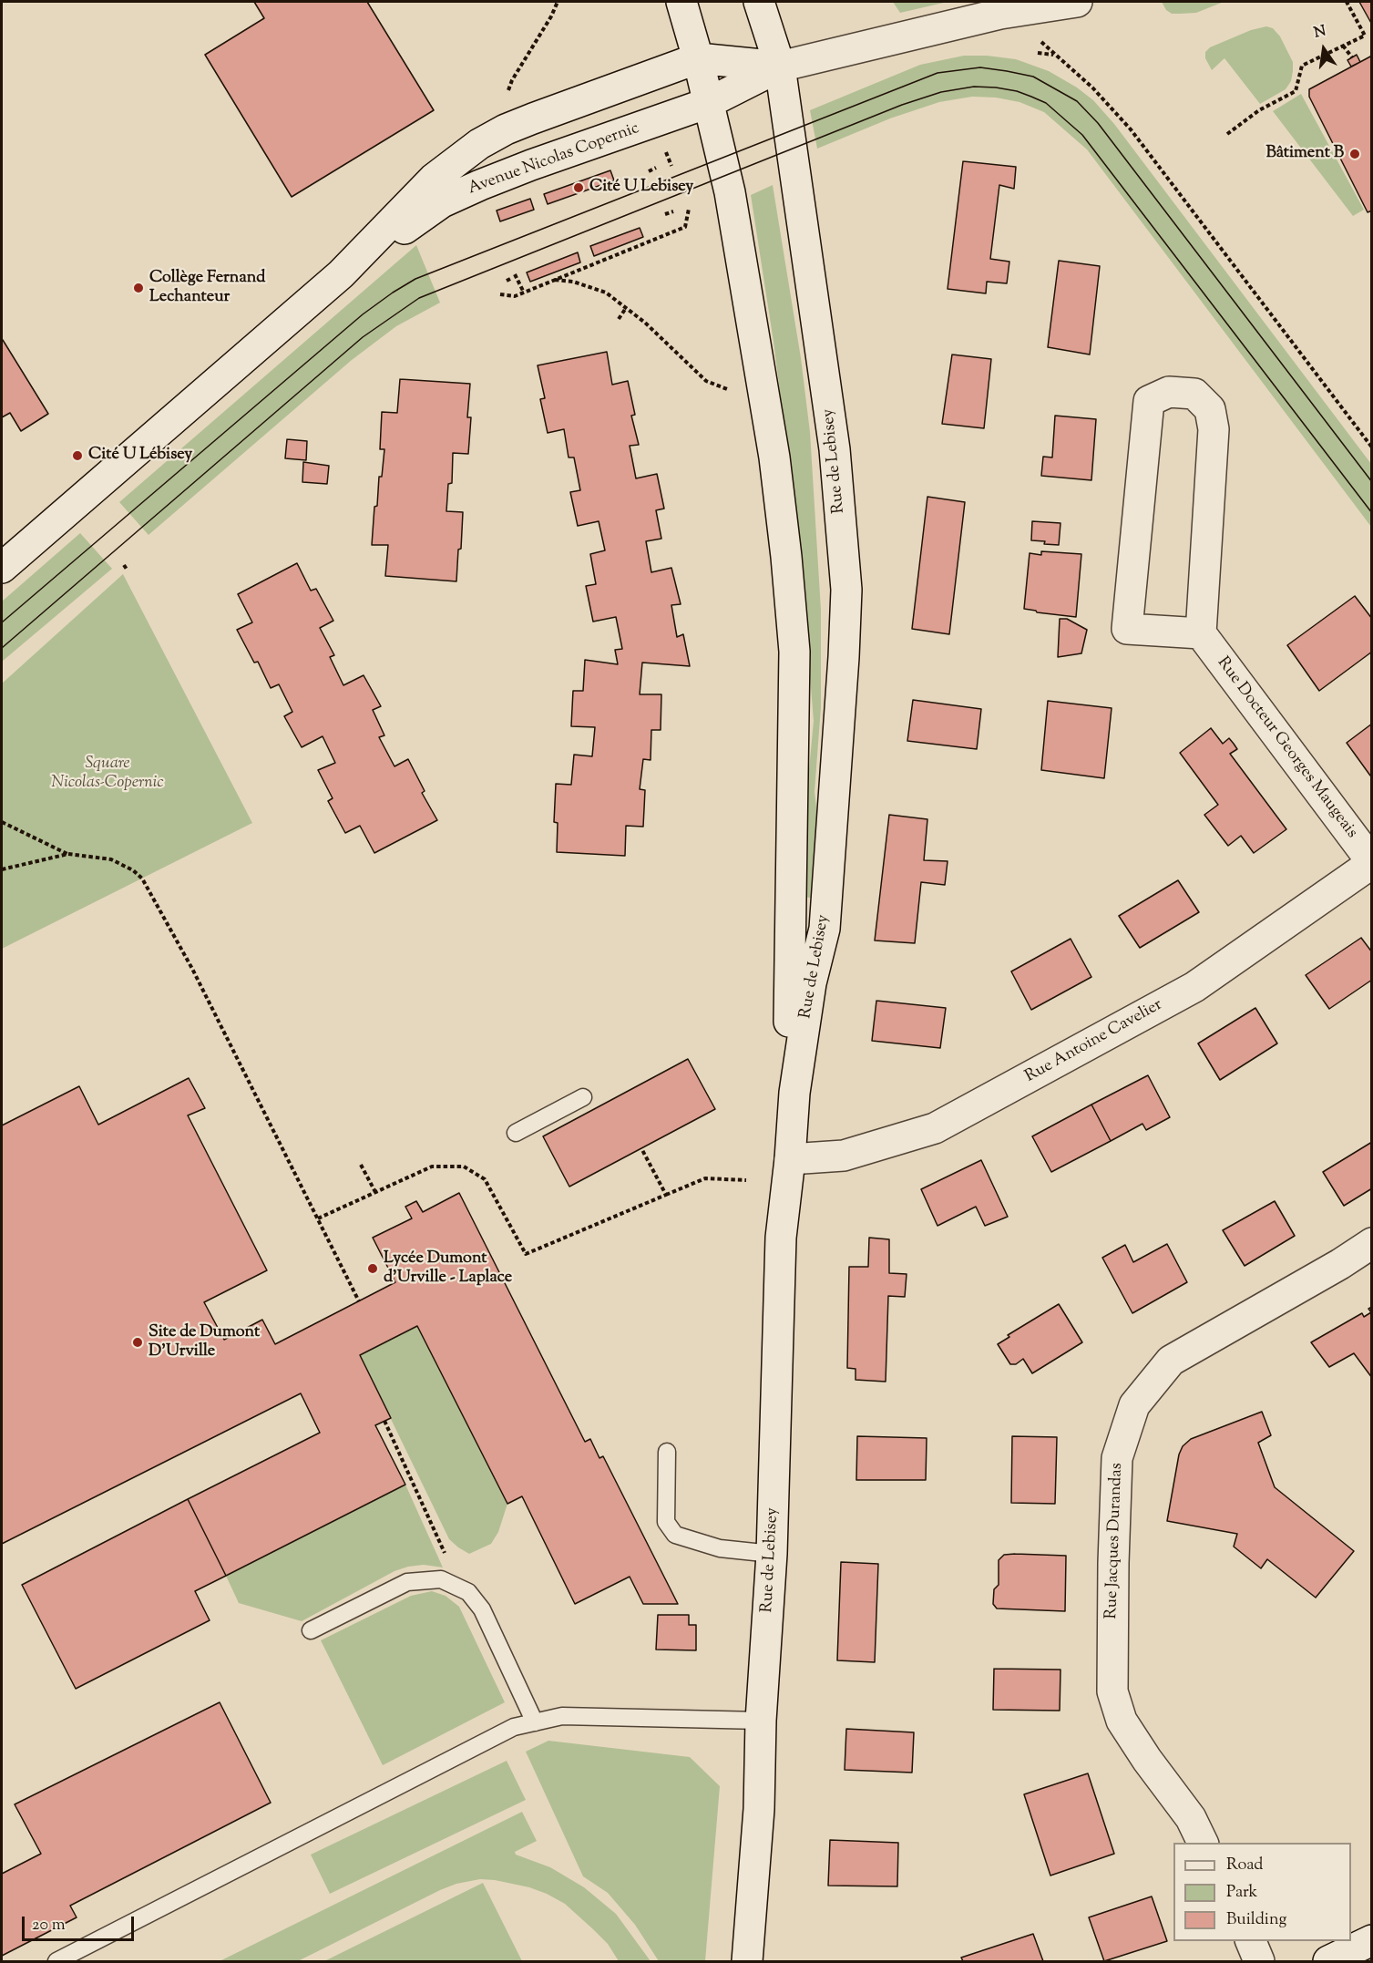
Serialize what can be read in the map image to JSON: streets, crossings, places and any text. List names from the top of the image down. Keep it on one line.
{"streets":{"street":["Avenue Nicolas Copernic","Rue de Lebisey","Rue Docteur Georges Maugeais","Rue Antoine Cavelier","Rue Jacques Durandas"]},"crossings":[["Avenue Nicolas Copernic","Rue de Lebisey"],["Rue de Lebisey","Rue Antoine Cavelier"],["Rue Docteur Georges Maugeais","Rue Antoine Cavelier"]],"parks":["Square Nicolas-Copernic"],"places":["Bâtiment B","Cité U Lebisey","Collège Fernand Lechanteur","Cité U Lébisey","Lycée Dumont d'Urville - Laplace","Site de Dumont D'Urville"],"legend":["Road","Park","Building"],"scale_bar":"20 m","north":"top"}
